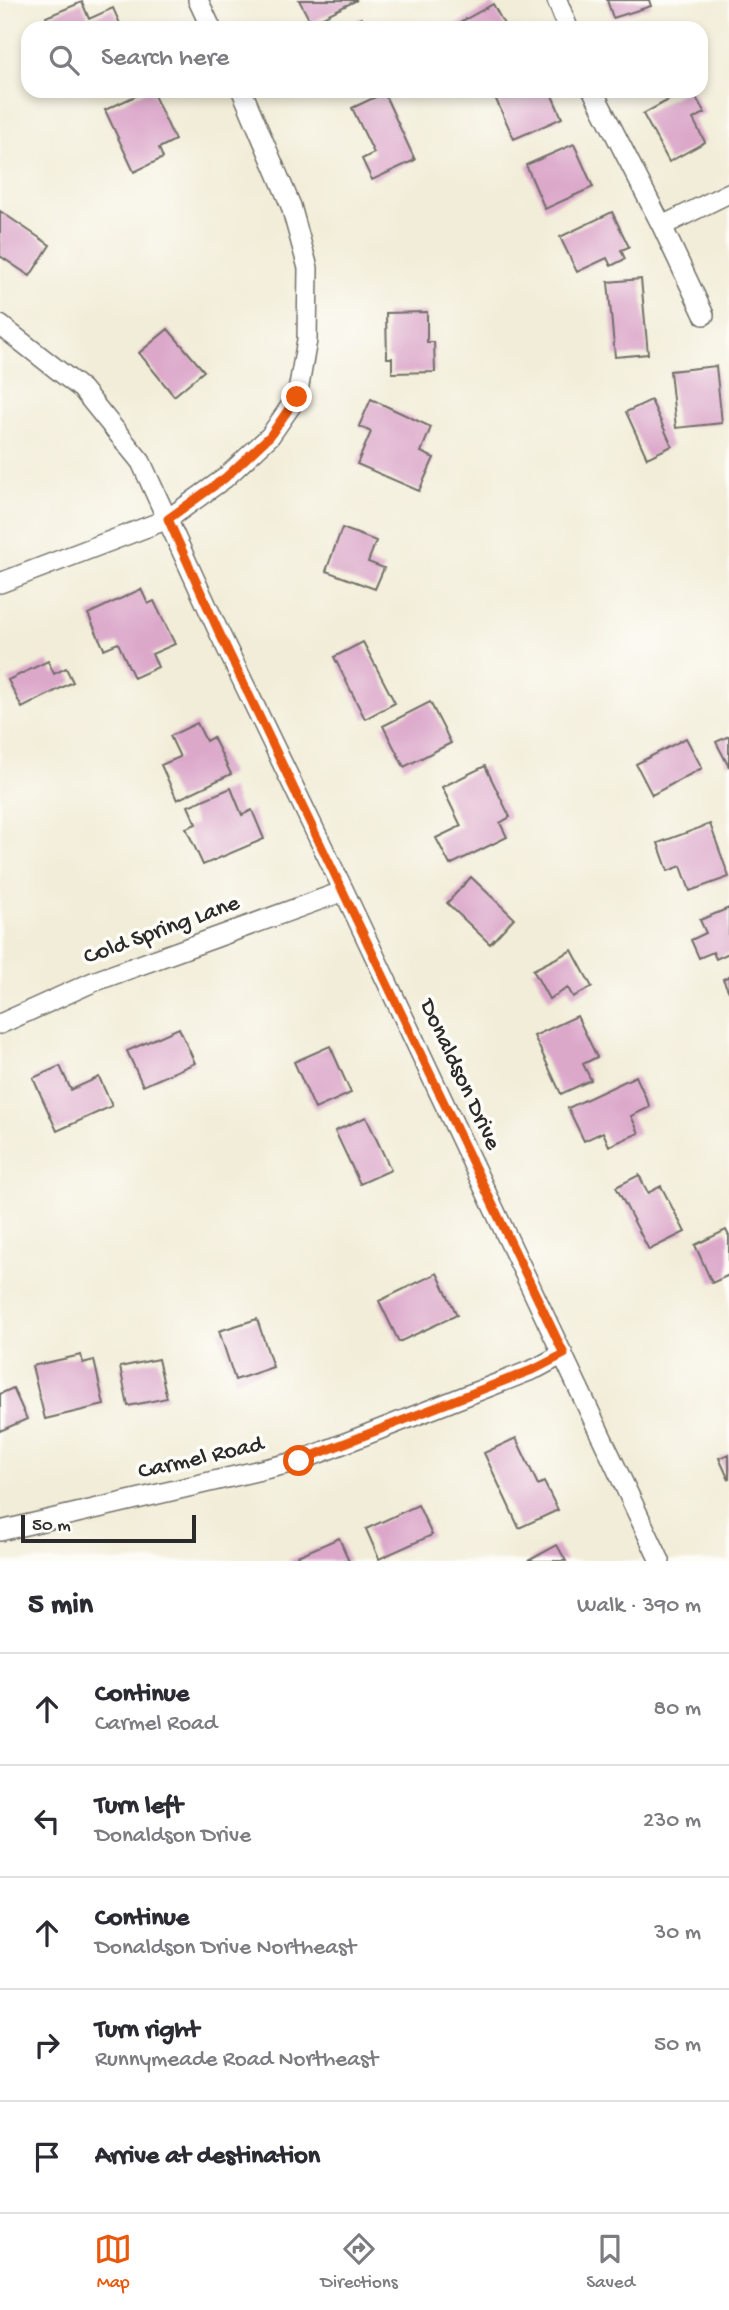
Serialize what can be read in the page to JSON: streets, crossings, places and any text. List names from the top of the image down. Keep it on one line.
{"streets":{"street":["Cold Spring Lane","Donaldson Drive","Carmel Road"]},"crossings":[["Cold Spring Lane","Donaldson Drive"],["Donaldson Drive","Carmel Road"]],"scale_bar":"50 m","page":{"search":"Search here","scale":"50 m","heading":["5 min","Walk · 390 m"],"list":[["Continue","Carmel Road","80 m"],["Turn left","Donaldson Drive","230 m"],["Continue","Donaldson Drive Northeast","30 m"],["Turn right","Runnymeade Road Northeast","50 m"],"Arrive at destination"],"nav":["Map","Directions","Saved"]}}
